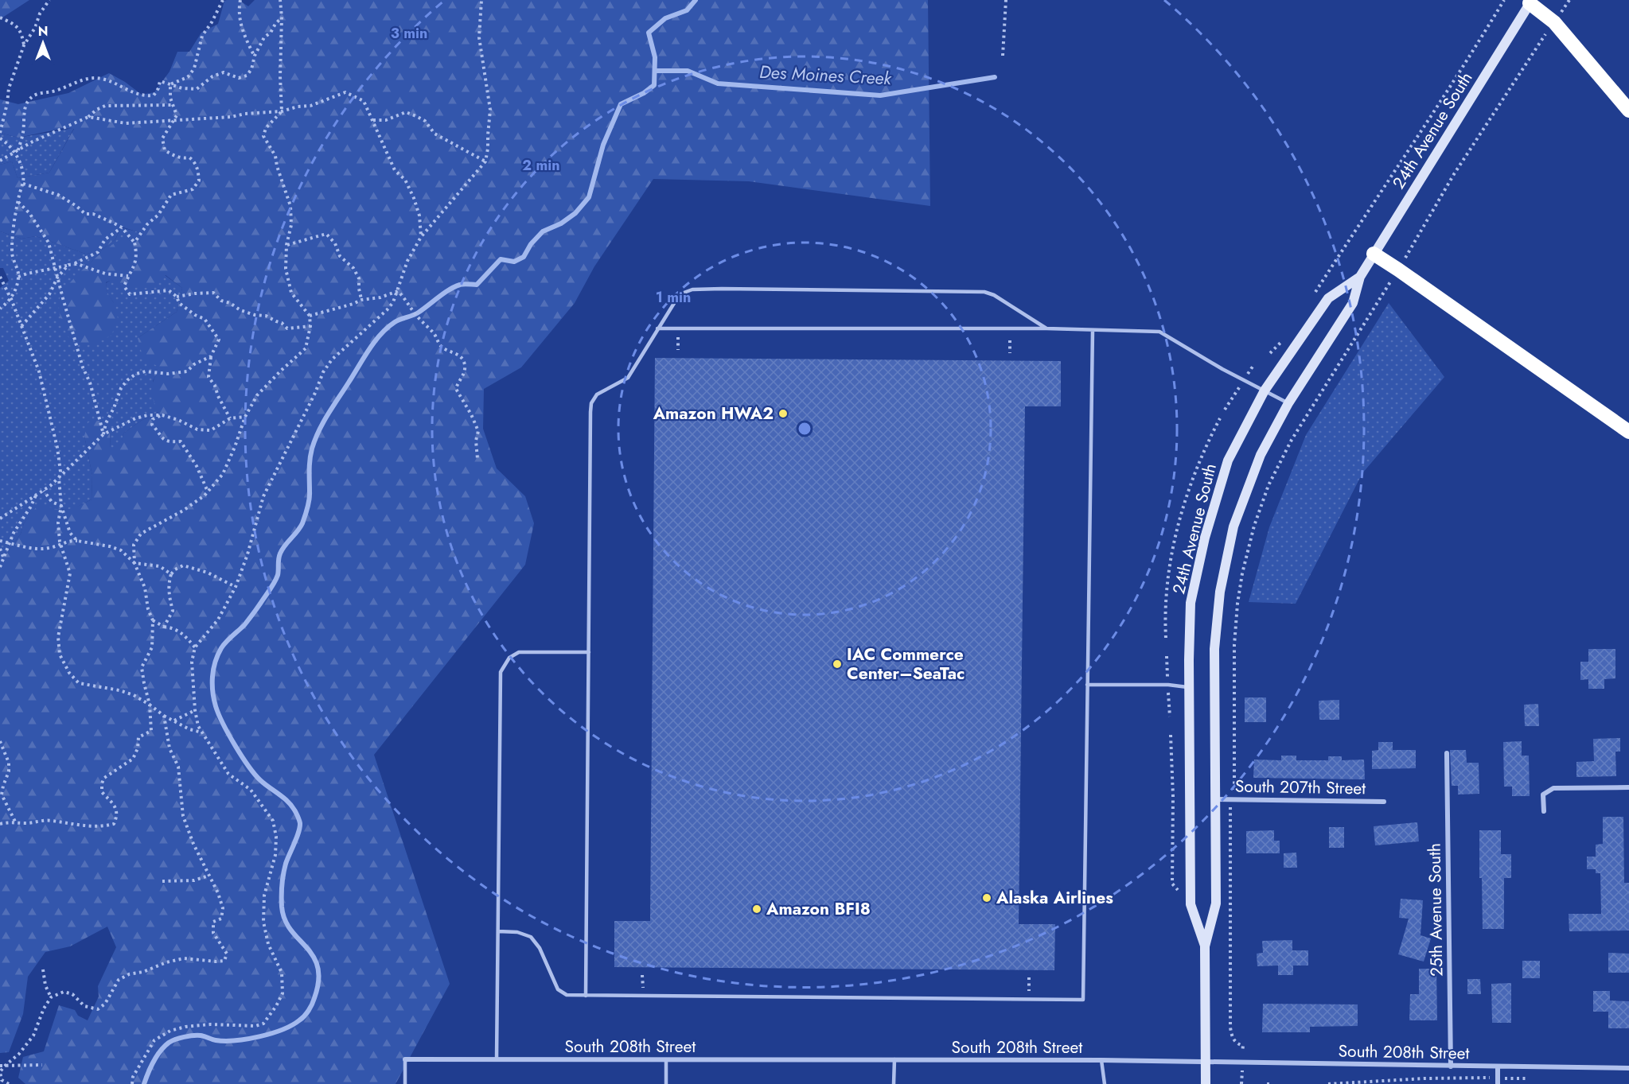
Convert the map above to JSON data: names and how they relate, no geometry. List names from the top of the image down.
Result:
{
  "streets": {
    "street": [
      "24th Avenue South",
      "South 207th Street",
      "25th Avenue South",
      "South 208th Street"
    ]
  },
  "crossings": [
    ["24th Avenue South", "South 207th Street"],
    ["24th Avenue South", "South 208th Street"],
    ["25th Avenue South", "South 208th Street"]
  ],
  "water": ["Des Moines Creek"],
  "places": [
    "Amazon HWA2",
    "IAC Commerce Center–SeaTac",
    "Alaska Airlines",
    "Amazon BFI8"
  ],
  "north": "top",
  "rings": ["3 min", "2 min", "1 min"]
}
